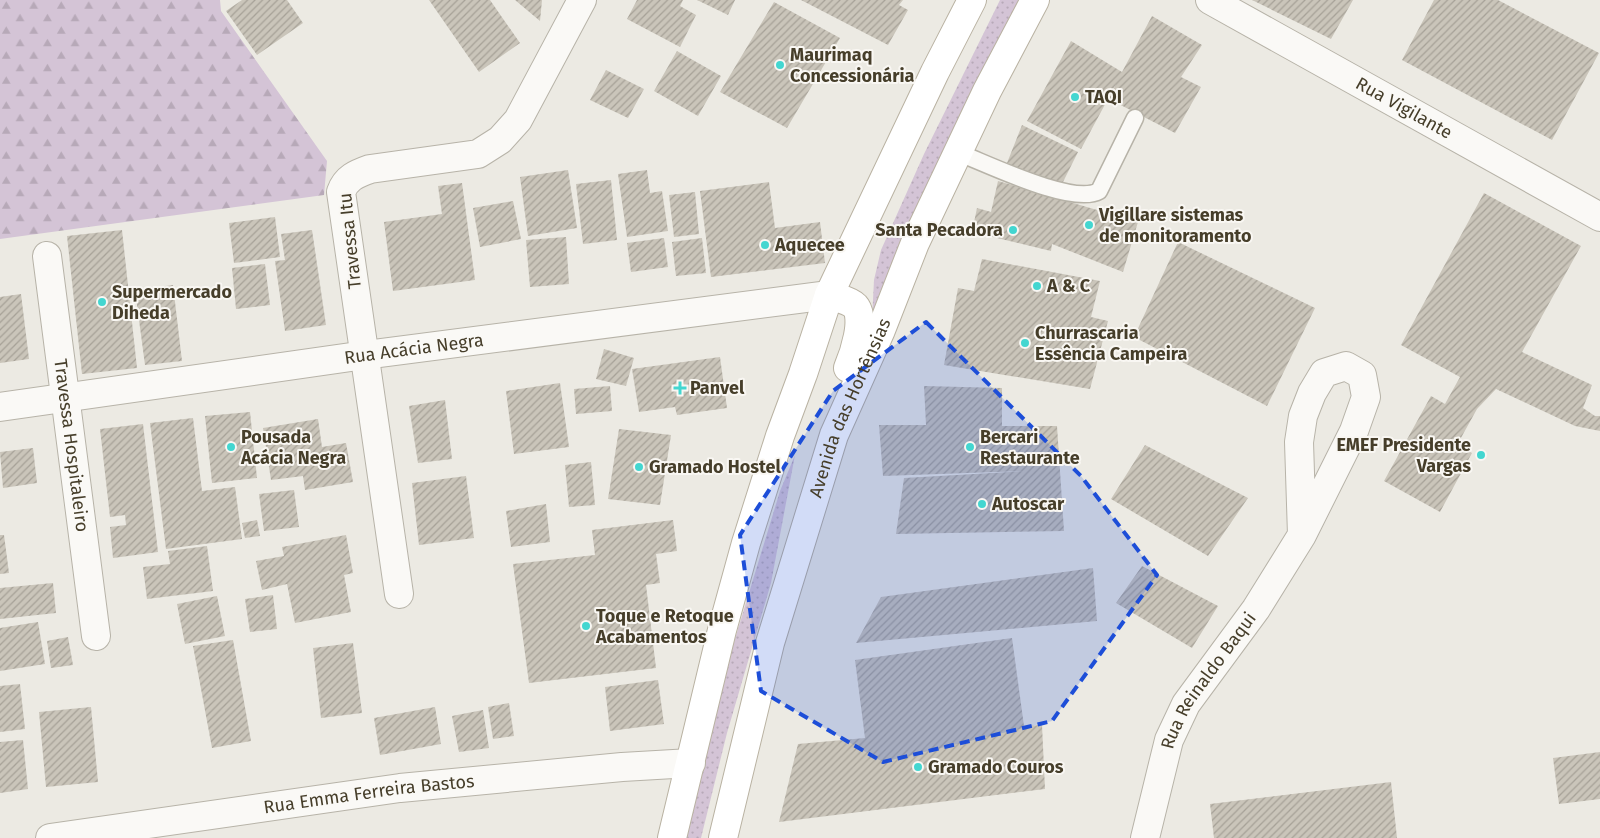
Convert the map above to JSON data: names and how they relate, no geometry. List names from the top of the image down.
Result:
{
  "streets": {
    "main road": ["Avenida das Hortênsias"],
    "street": [
      "Rua Vigilante",
      "Travessa Itu",
      "Rua Acácia Negra",
      "Travessa Hospitaleiro",
      "Rua Reinaldo Baqui",
      "Rua Emma Ferreira Bastos"
    ]
  },
  "crossings": [
    ["Travessa Itu", "Rua Acácia Negra"],
    ["Rua Acácia Negra", "Travessa Hospitaleiro"]
  ],
  "places": {
    "other": [
      "Maurimaq Concessionária",
      "TAQI",
      "Vigillare sistemas de monitoramento",
      "Santa Pecadora",
      "Aquecee",
      "A & C",
      "Supermercado Diheda",
      "Churrascaria Essência Campeira",
      "Pousada Acácia Negra",
      "Bercari Restaurante",
      "EMEF Presidente Vargas",
      "Gramado Hostel",
      "Autoscar",
      "Toque e Retoque Acabamentos",
      "Gramado Couros"
    ],
    "health": ["Panvel"]
  }
}
